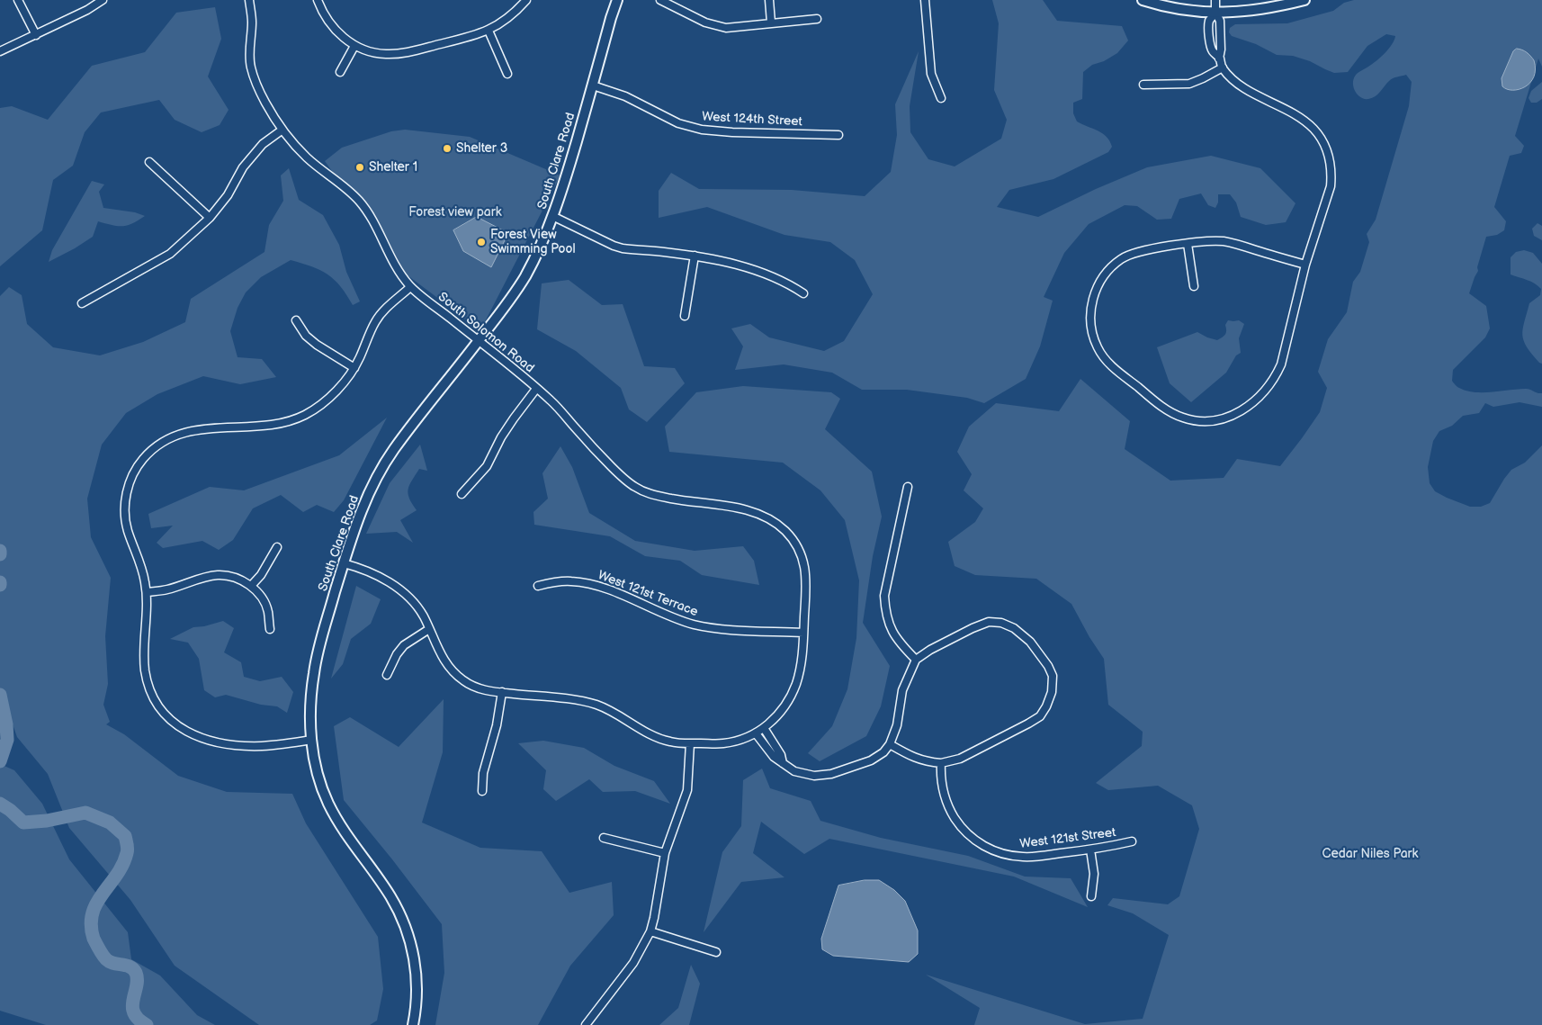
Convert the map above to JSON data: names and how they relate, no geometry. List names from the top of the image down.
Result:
{
  "streets": {
    "street": [
      "West 124th Street",
      "South Clare Road",
      "South Solomon Road",
      "West 121st Terrace",
      "West 121st Street"
    ]
  },
  "crossings": [
    ["West 124th Street", "South Clare Road"],
    ["South Clare Road", "South Solomon Road"],
    ["South Solomon Road", "West 121st Terrace"]
  ],
  "parks": ["Forest view park", "Cedar Niles Park"],
  "places": ["Shelter 3", "Shelter 1", "Forest View Swimming Pool"]
}
